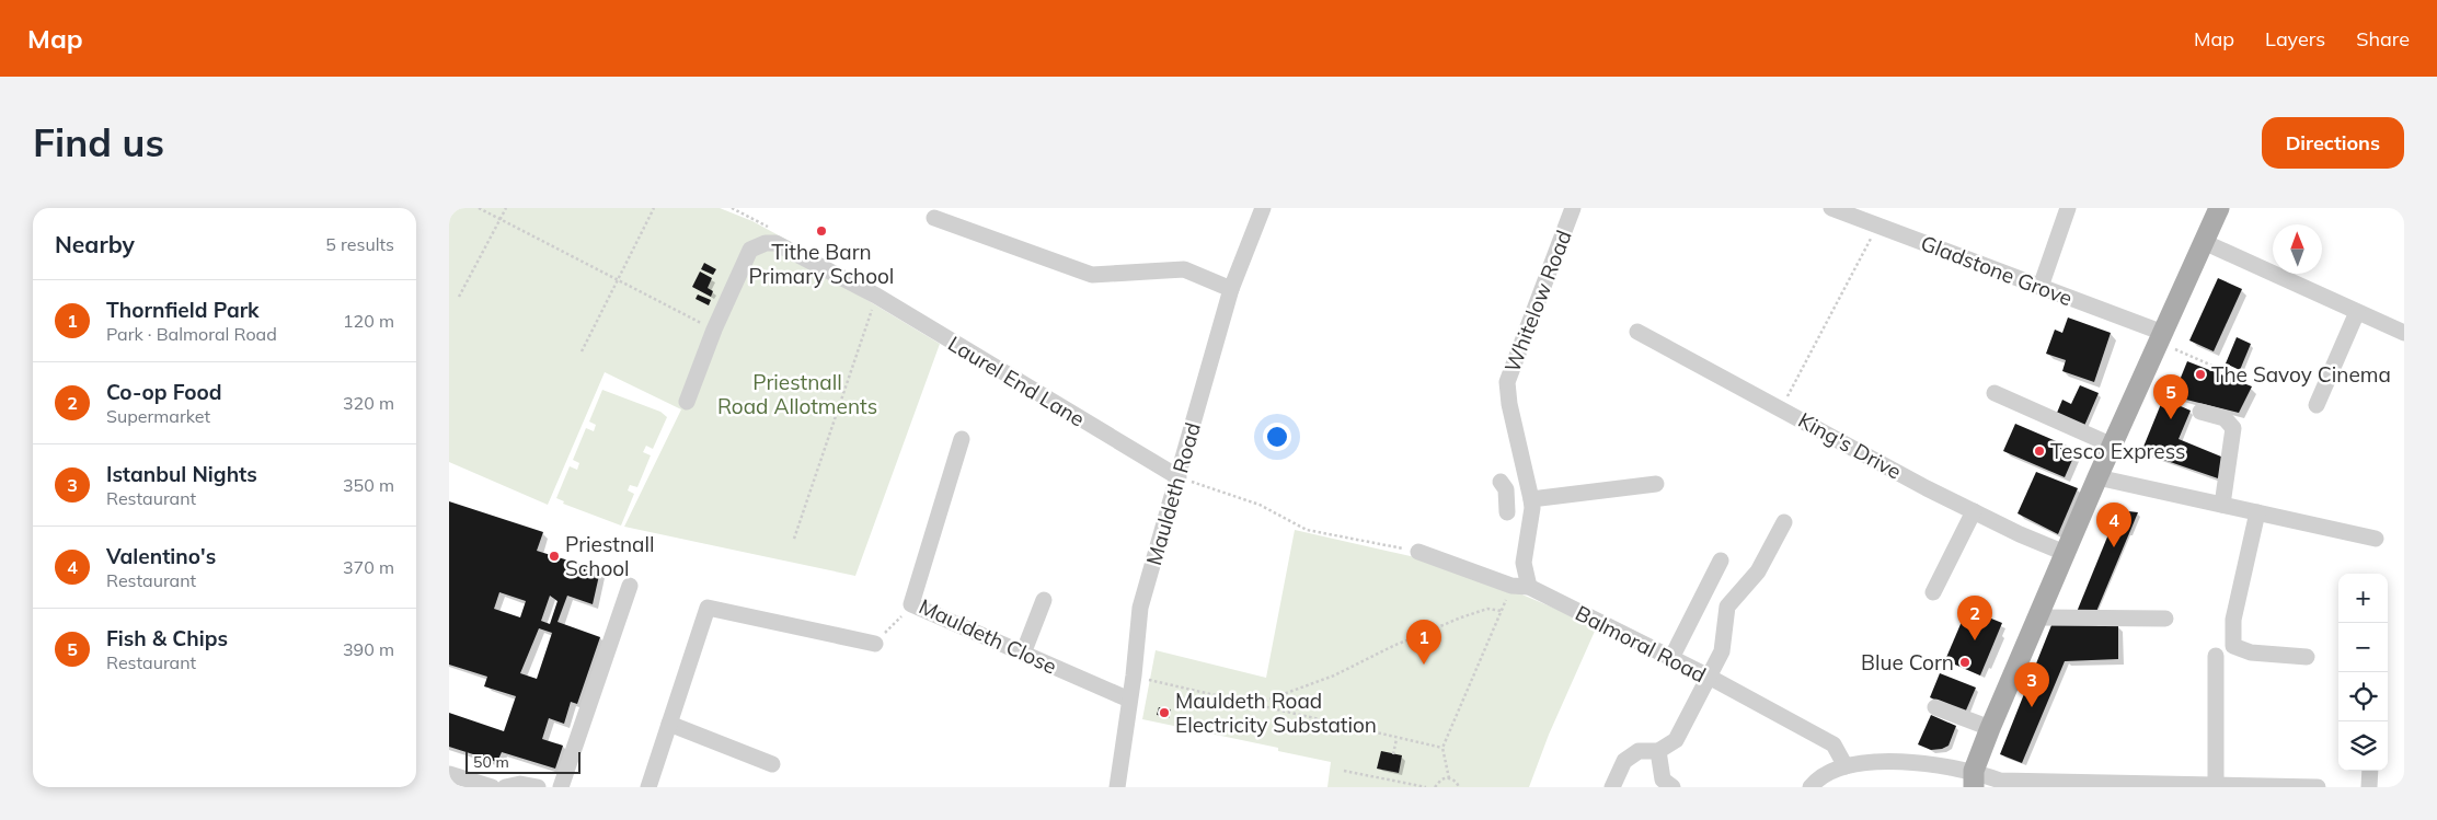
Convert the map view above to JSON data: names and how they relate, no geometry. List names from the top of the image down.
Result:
{
  "streets": {
    "street": [
      "Gladstone Grove",
      "Whitelow Road",
      "Laurel End Lane",
      "King's Drive",
      "Mauldeth Road",
      "Mauldeth Close",
      "Balmoral Road"
    ]
  },
  "crossings": [
    ["Whitelow Road", "Balmoral Road"],
    ["Laurel End Lane", "Mauldeth Road"],
    ["Mauldeth Road", "Mauldeth Close"]
  ],
  "parks": ["Priestnall Road Allotments"],
  "places": [
    "Tithe Barn Primary School",
    "The Savoy Cinema",
    "Tesco Express",
    "Priestnall School",
    "Blue Corn",
    "Mauldeth Road Electricity Substation"
  ],
  "scale_bar": "50 m",
  "north": "top",
  "page": {
    "header": "Map",
    "nav": ["Map", "Layers", "Share"],
    "buttons": "Directions",
    "title": "Find us",
    "heading": ["Nearby", "5 results"],
    "list": [
      {
        "mark": "1",
        "name": "Thornfield Park",
        "note": "Park · Balmoral Road",
        "value": "120 m"
      },
      {
        "mark": "2",
        "name": "Co-op Food",
        "note": "Supermarket",
        "value": "320 m"
      },
      {
        "mark": "3",
        "name": "Istanbul Nights",
        "note": "Restaurant",
        "value": "350 m"
      },
      {
        "mark": "4",
        "name": "Valentino's",
        "note": "Restaurant",
        "value": "370 m"
      },
      {
        "mark": "5",
        "name": "Fish & Chips",
        "note": "Restaurant",
        "value": "390 m"
      }
    ],
    "pins": [
      "5",
      "4",
      "2",
      "1",
      "3"
    ],
    "map_buttons": ["+", "−"],
    "scale": "50 m"
  }
}
